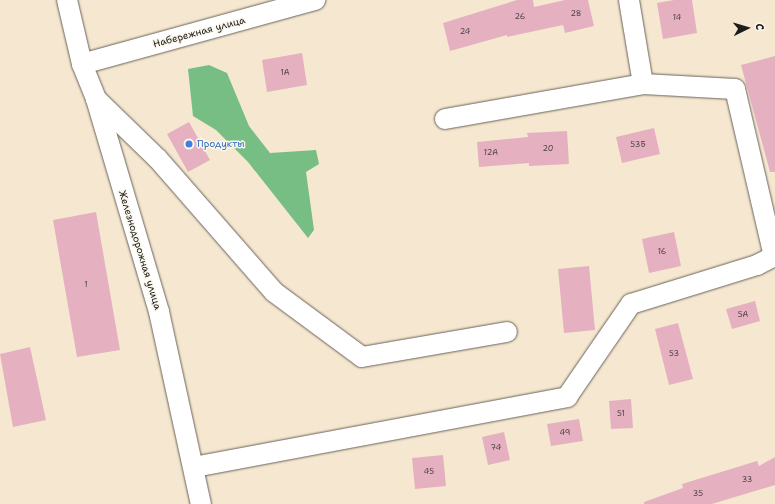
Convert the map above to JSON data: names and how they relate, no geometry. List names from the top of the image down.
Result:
{
  "streets": {
    "street": ["Набережная улица", "Железнодорожная улица"]
  },
  "crossings": [
    ["Набережная улица", "Железнодорожная улица"]
  ],
  "places": ["Продукты"],
  "house_numbers": [
    "28",
    "26",
    "14",
    "24",
    "1А",
    "53Б",
    "20",
    "12А",
    "16",
    "1",
    "5А",
    "53",
    "51",
    "49",
    "74",
    "45",
    "33",
    "35"
  ],
  "north": "right"
}
